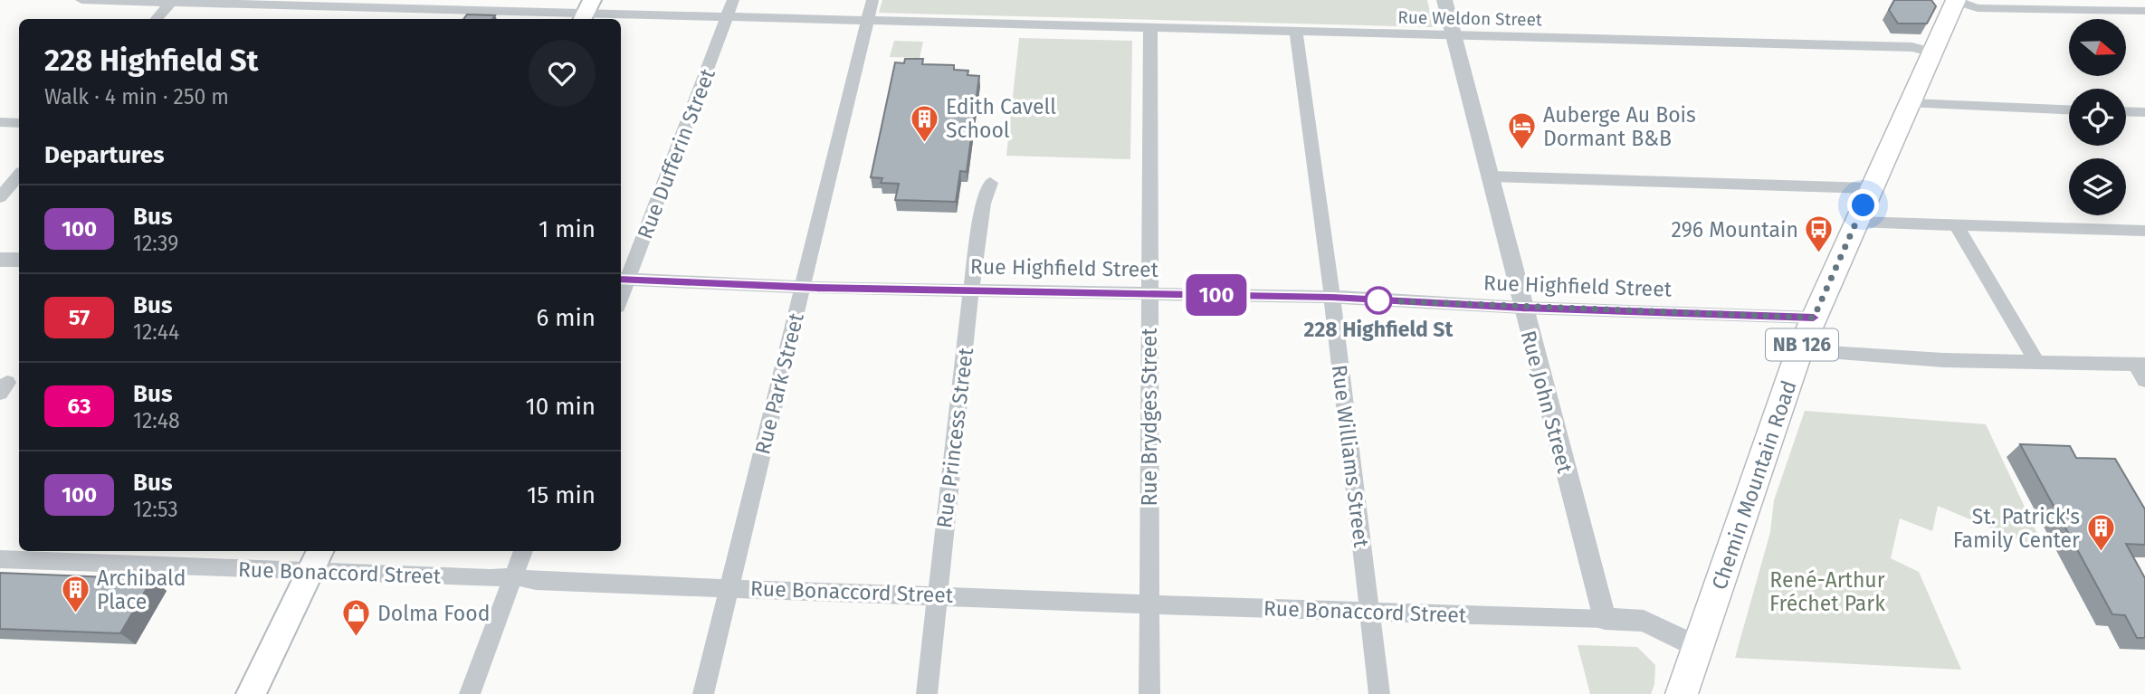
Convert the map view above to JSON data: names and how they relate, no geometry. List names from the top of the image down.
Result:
{
  "streets": {
    "main road": ["NB 126", "Chemin Mountain Road"],
    "street": [
      "Rue Weldon Street",
      "Rue Dufferin Street",
      "Rue Highfield Street",
      "Rue Park Street",
      "Rue John Street",
      "Rue Brydges Street",
      "Rue Princess Street",
      "Rue Williams Street",
      "Rue Bonaccord Street"
    ]
  },
  "crossings": [
    ["Rue Weldon Street", "Rue Dufferin Street"],
    ["Rue Weldon Street", "Rue Park Street"],
    ["Rue Weldon Street", "Rue John Street"],
    ["Rue Weldon Street", "Rue Brydges Street"],
    ["Rue Weldon Street", "Rue Williams Street"],
    ["Rue Weldon Street", "Chemin Mountain Road"],
    ["Rue Dufferin Street", "Rue Highfield Street"],
    ["Rue Highfield Street", "Rue Park Street"],
    ["Rue Highfield Street", "Rue John Street"],
    ["Rue Highfield Street", "Rue Brydges Street"],
    ["Rue Highfield Street", "Rue Princess Street"],
    ["Rue Highfield Street", "Rue Williams Street"],
    ["Rue Highfield Street", "Chemin Mountain Road"],
    ["Rue Park Street", "Rue Bonaccord Street"],
    ["Rue John Street", "Rue Bonaccord Street"],
    ["Rue Brydges Street", "Rue Bonaccord Street"],
    ["Rue Princess Street", "Rue Bonaccord Street"],
    ["Rue Williams Street", "Rue Bonaccord Street"],
    ["Chemin Mountain Road", "Rue Bonaccord Street"]
  ],
  "parks": ["René-Arthur Fréchet Park"],
  "places": {
    "building": ["Edith Cavell School", "St. Patrick's Family Center", "Archibald Place"],
    "hotel": ["Auberge Au Bois Dormant B&B"],
    "bus stop": ["296 Mountain"],
    "other": ["228 Highfield St"],
    "shop": ["Dolma Food"]
  },
  "lines": ["bus line 100"],
  "north": "right",
  "page": {
    "on_map": "100",
    "heading": [
      ["228 Highfield St", "Walk · 4 min · 250 m"],
      "Departures"
    ],
    "list": [
      {
        "mark": "100",
        "name": "Bus",
        "note": "12:39",
        "value": "1 min"
      },
      {
        "mark": "57",
        "name": "Bus",
        "note": "12:44",
        "value": "6 min"
      },
      {
        "mark": "63",
        "name": "Bus",
        "note": "12:48",
        "value": "10 min"
      },
      {
        "mark": "100",
        "name": "Bus",
        "note": "12:53",
        "value": "15 min"
      }
    ]
  }
}
